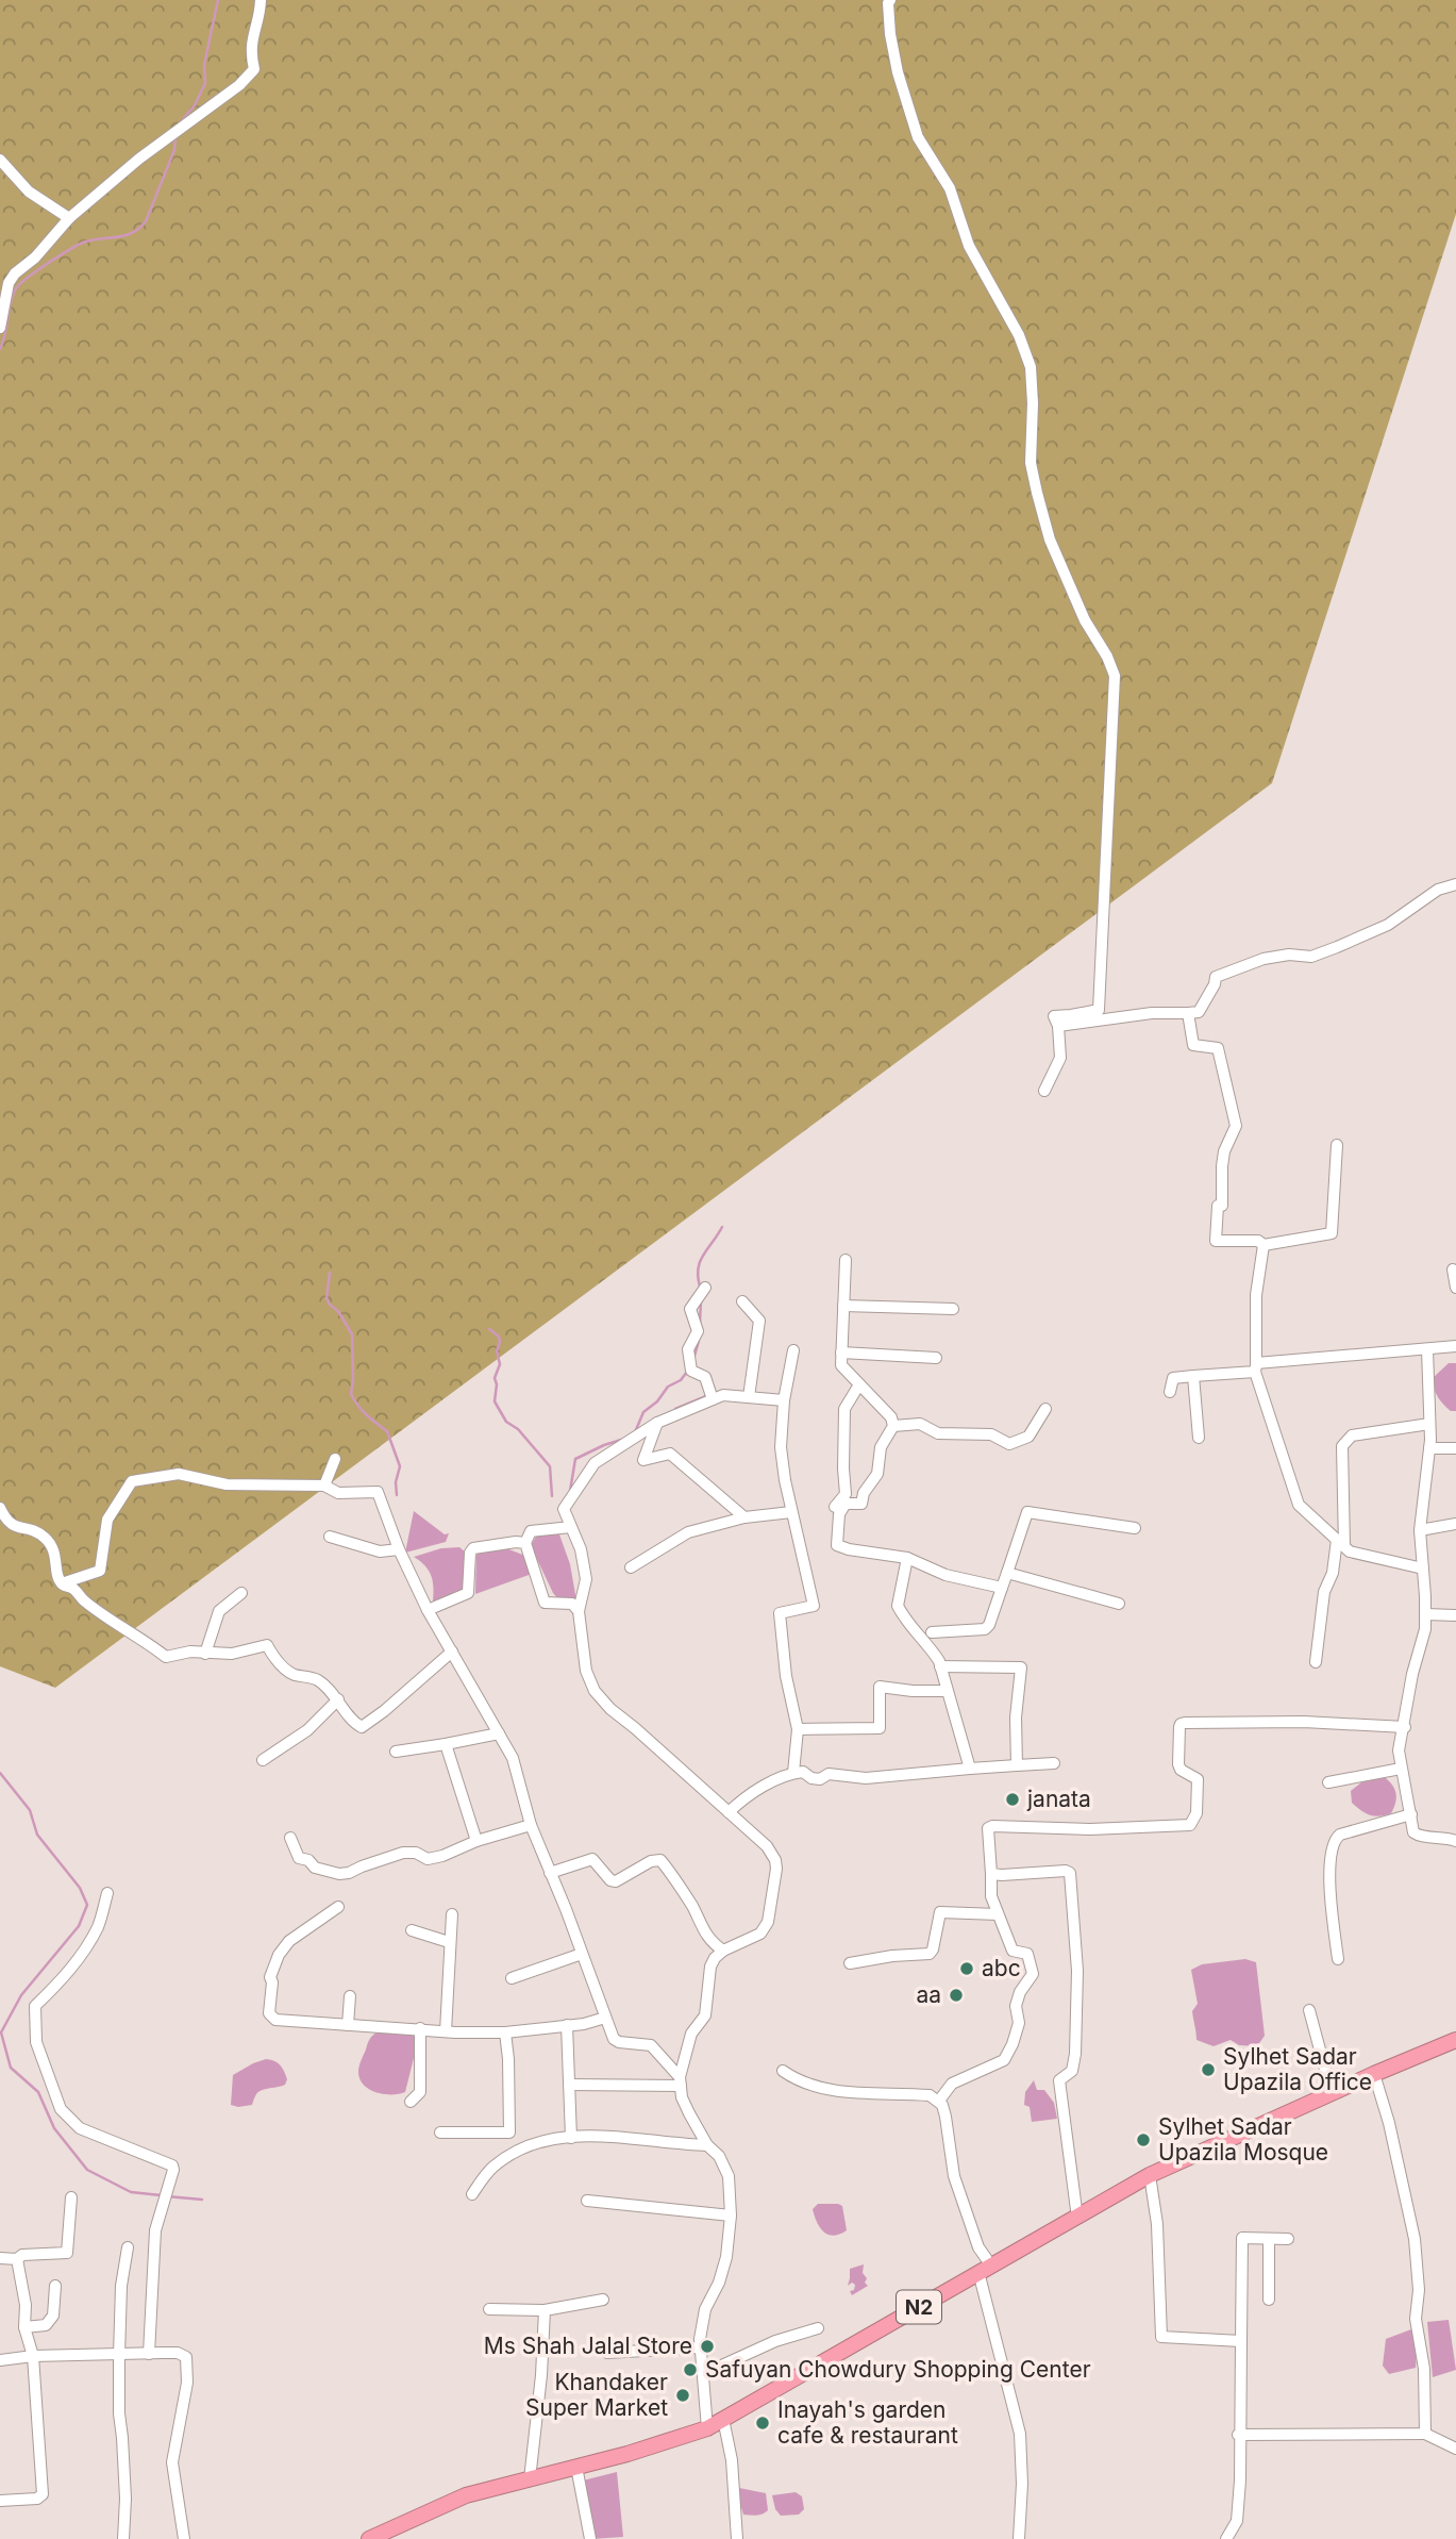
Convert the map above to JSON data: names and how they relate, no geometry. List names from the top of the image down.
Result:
{
  "streets": {
    "highway": ["N2"]
  },
  "places": [
    "janata",
    "abc",
    "aa",
    "Sylhet Sadar Upazila Office",
    "Sylhet Sadar Upazila Mosque",
    "Ms Shah Jalal Store",
    "Safuyan Chowdury Shopping Center",
    "Khandaker Super Market",
    "Inayah's garden cafe & restaurant"
  ]
}
